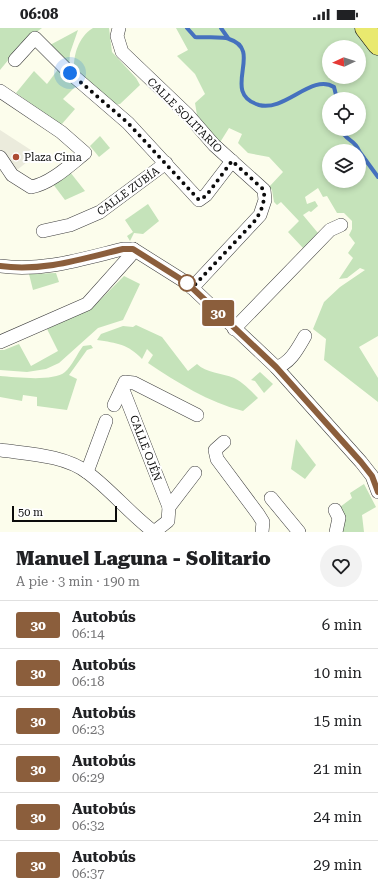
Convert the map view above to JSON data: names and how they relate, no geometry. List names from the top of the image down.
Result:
{
  "streets": {
    "street": ["CALLE SOLITARIO", "CALLE ZUBÍA", "CALLE OJÉN"]
  },
  "places": ["Plaza Cima"],
  "lines": ["bus line 30"],
  "scale_bar": "50 m",
  "north": "left",
  "page": {
    "status": "06:08",
    "on_map": "30",
    "scale": "50 m",
    "heading": ["Manuel Laguna - Solitario", "A pie · 3 min · 190 m"],
    "list": [
      {
        "mark": "30",
        "name": "Autobús",
        "note": "06:14",
        "value": "6 min"
      },
      {
        "mark": "30",
        "name": "Autobús",
        "note": "06:18",
        "value": "10 min"
      },
      {
        "mark": "30",
        "name": "Autobús",
        "note": "06:23",
        "value": "15 min"
      },
      {
        "mark": "30",
        "name": "Autobús",
        "note": "06:29",
        "value": "21 min"
      },
      {
        "mark": "30",
        "name": "Autobús",
        "note": "06:32",
        "value": "24 min"
      },
      {
        "mark": "30",
        "name": "Autobús",
        "note": "06:37",
        "value": "29 min"
      }
    ]
  }
}
